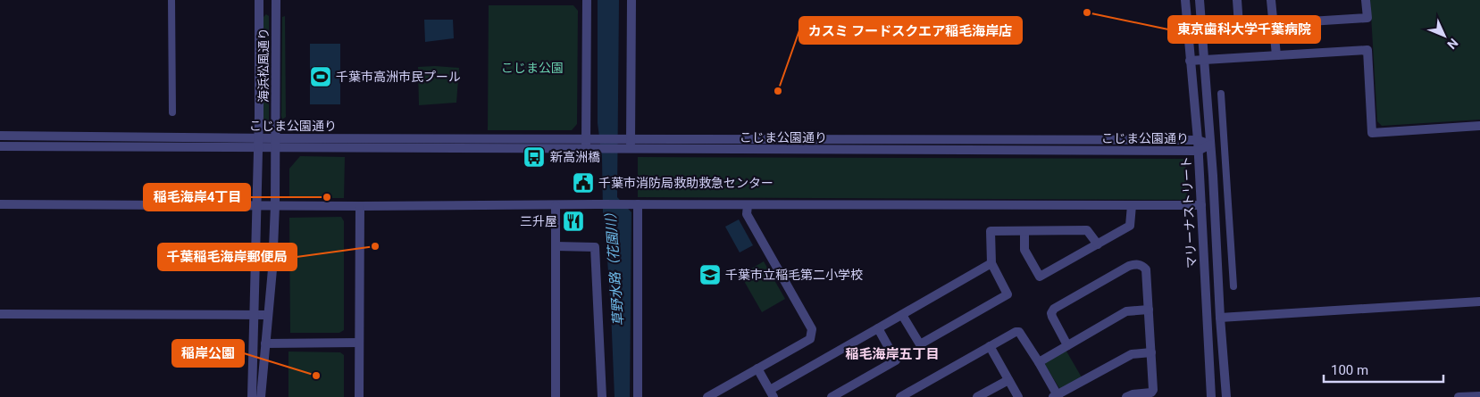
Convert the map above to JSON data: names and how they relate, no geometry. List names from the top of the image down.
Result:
{
  "streets": {
    "street": ["海浜松風通り", "こじま公園通り", "マリーナストリート"]
  },
  "crossings": [
    ["海浜松風通り", "こじま公園通り"],
    ["こじま公園通り", "マリーナストリート"]
  ],
  "districts": ["稲毛海岸五丁目"],
  "water": ["草野水路（花園川）"],
  "parks": ["こじま公園"],
  "places": {
    "other": [
      "東京歯科大学千葉病院",
      "カスミ フードスクエア稲毛海岸店",
      "稲毛海岸4丁目",
      "千葉稲毛海岸郵便局",
      "稲岸公園"
    ],
    "sports": ["千葉市高洲市民プール"],
    "bus stop": ["新高洲橋"],
    "public building": ["千葉市消防局救助救急センター"],
    "restaurant": ["三升屋"],
    "school or university": ["千葉市立稲毛第二小学校"]
  },
  "scale_bar": "100 m",
  "north": "bottom right"
}
